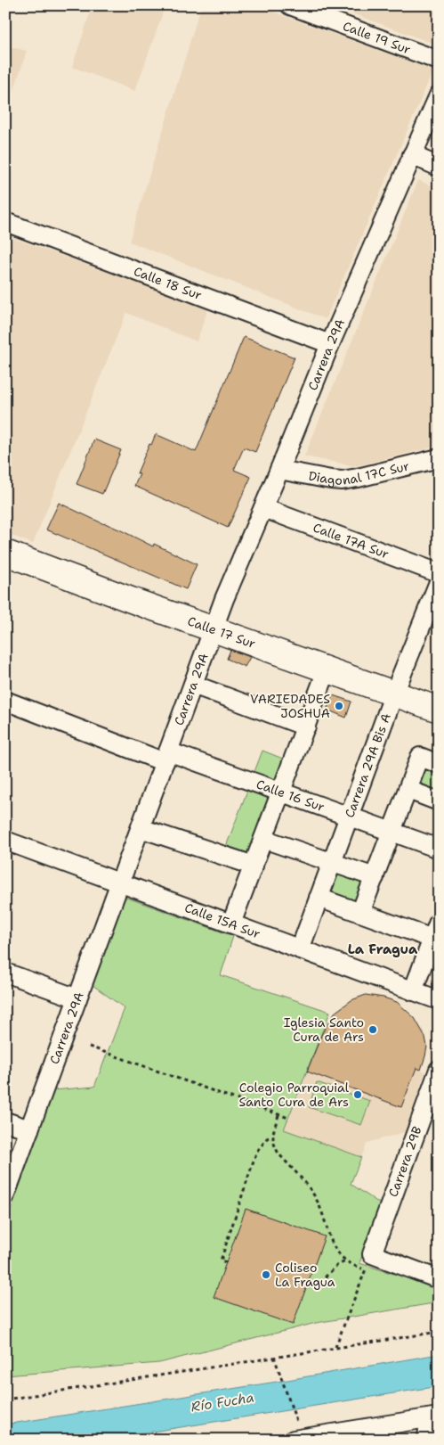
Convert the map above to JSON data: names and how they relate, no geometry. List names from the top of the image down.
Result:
{
  "streets": {
    "street": [
      "Calle 19 Sur",
      "Calle 18 Sur",
      "Carrera 29A",
      "Diagonal 17C Sur",
      "Calle 17A Sur",
      "Calle 17 Sur",
      "Carrera 29A Bis A",
      "Calle 16 Sur",
      "Calle 15A Sur",
      "Carrera 29B"
    ]
  },
  "crossings": [
    ["Calle 18 Sur", "Carrera 29A"],
    ["Carrera 29A", "Diagonal 17C Sur"],
    ["Carrera 29A", "Calle 17A Sur"],
    ["Carrera 29A", "Calle 17 Sur"],
    ["Carrera 29A", "Calle 16 Sur"],
    ["Carrera 29A", "Calle 15A Sur"],
    ["Calle 17 Sur", "Carrera 29A Bis A"],
    ["Carrera 29A Bis A", "Calle 16 Sur"],
    ["Carrera 29A Bis A", "Calle 15A Sur"]
  ],
  "districts": ["La Fragua"],
  "water": ["Río Fucha"],
  "places": [
    "VARIEDADES JOSHUA",
    "Iglesia Santo Cura de Ars",
    "Colegio Parroquial Santo Cura de Ars",
    "Coliseo La Fragua"
  ]
}
